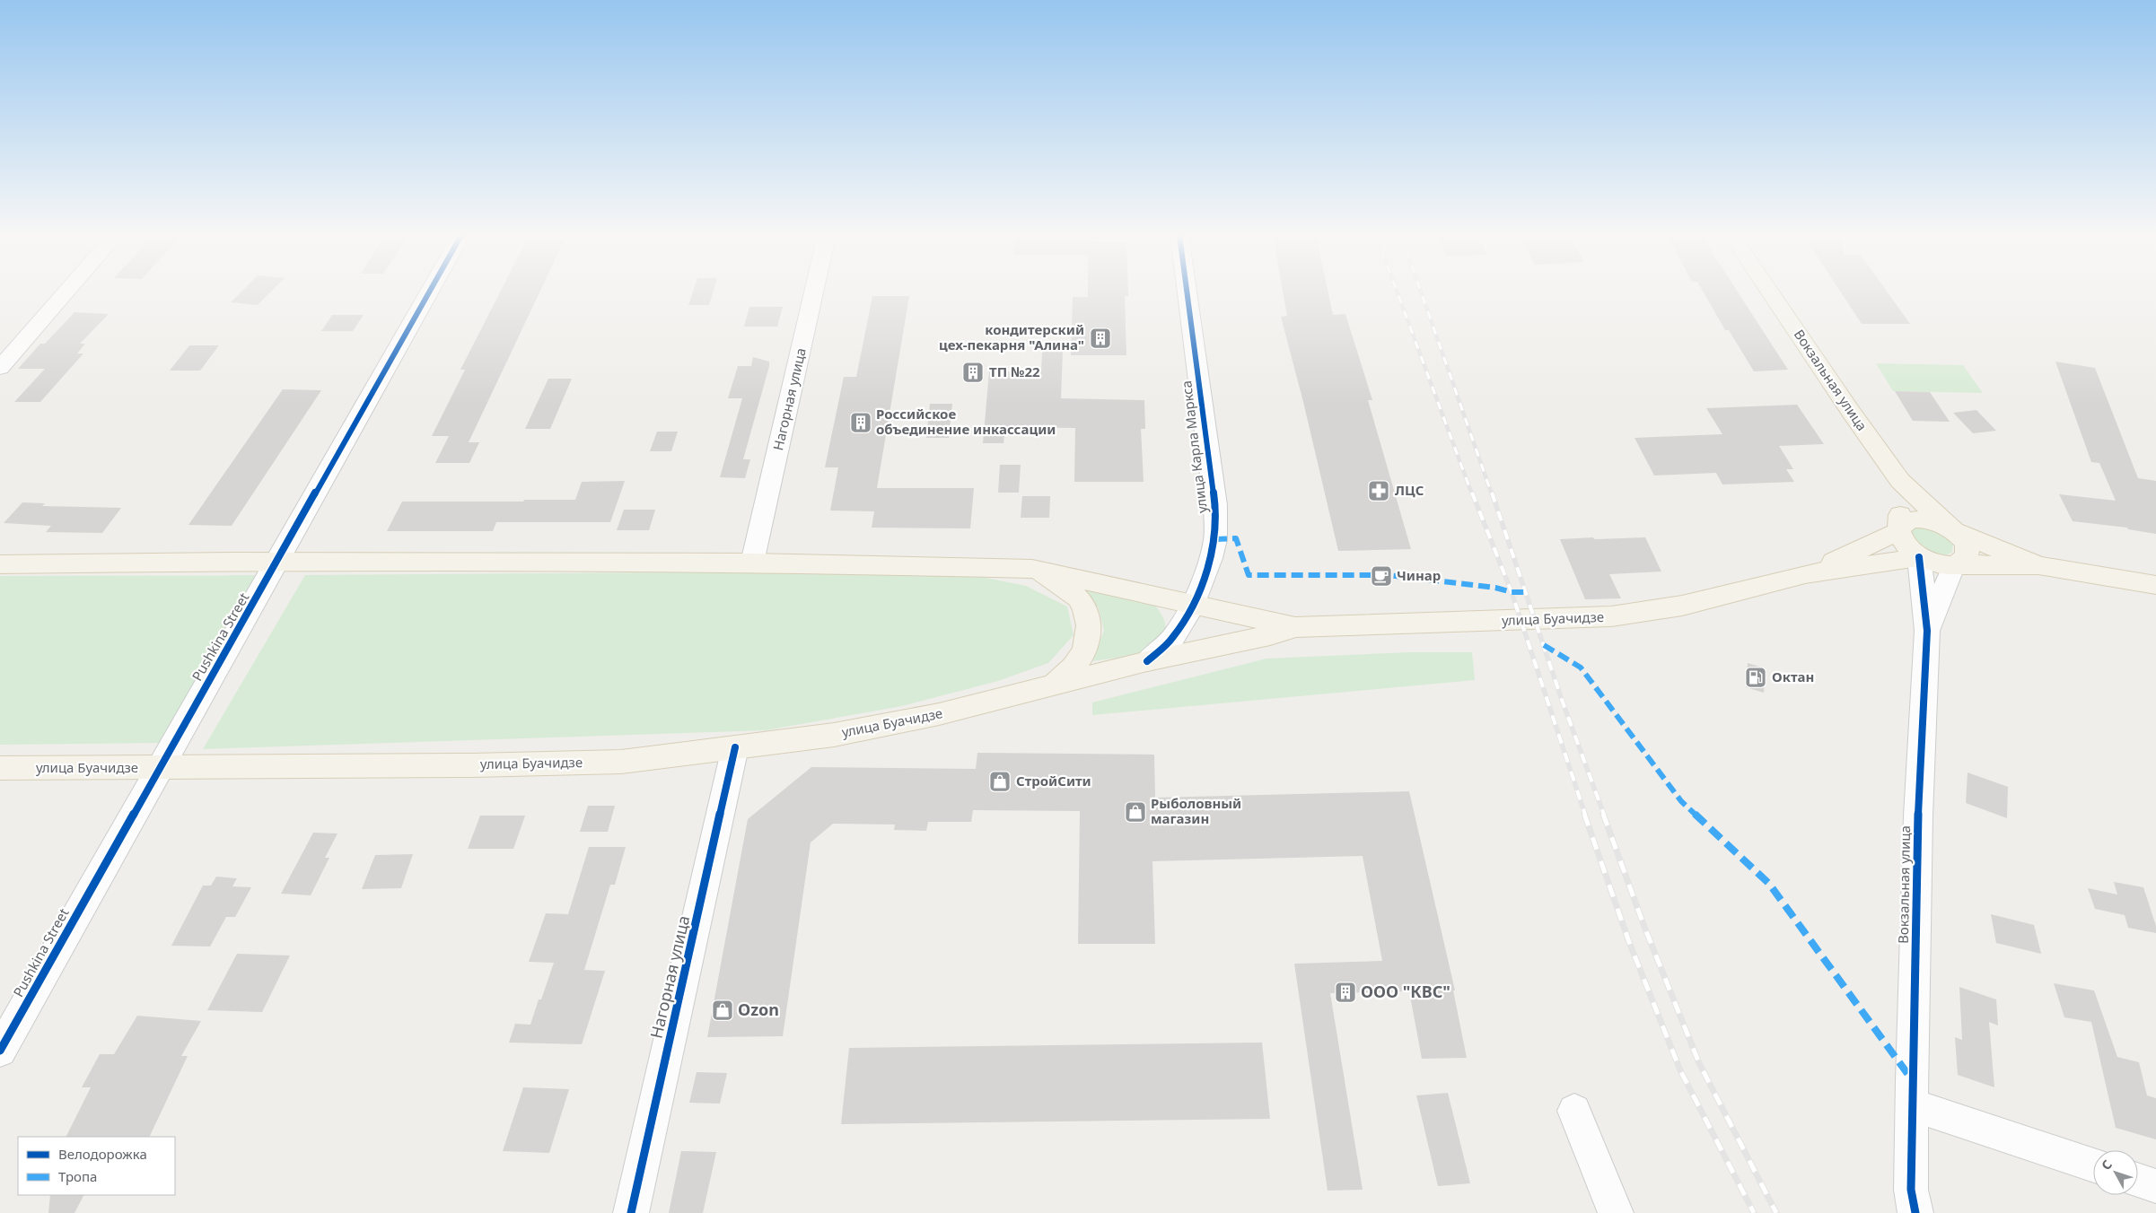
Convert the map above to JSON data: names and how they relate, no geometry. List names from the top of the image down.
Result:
{
  "streets": {
    "main road": ["Вокзальная улица", "улица Буачидзе"],
    "street": ["Нагорная улица", "улица Карла Маркса", "Pushkina Street"]
  },
  "crossings": [
    ["Нагорная улица", "улица Буачидзе"],
    ["улица Карла Маркса", "улица Буачидзе"],
    ["улица Буачидзе", "Pushkina Street"]
  ],
  "places": {
    "building": [
      "кондитерский цех-пекарня \"Алина\"",
      "ТП №22",
      "Российское объединение инкассации",
      "ООО \"КВС\""
    ],
    "pharmacy": ["ЛЦС"],
    "cafe": ["Чинар"],
    "fuel station": ["Октан"],
    "shop": ["СтройСити", "Рыболовный магазин", "Ozon"]
  },
  "legend": ["Велодорожка", "Тропа"],
  "north": "top left"
}
